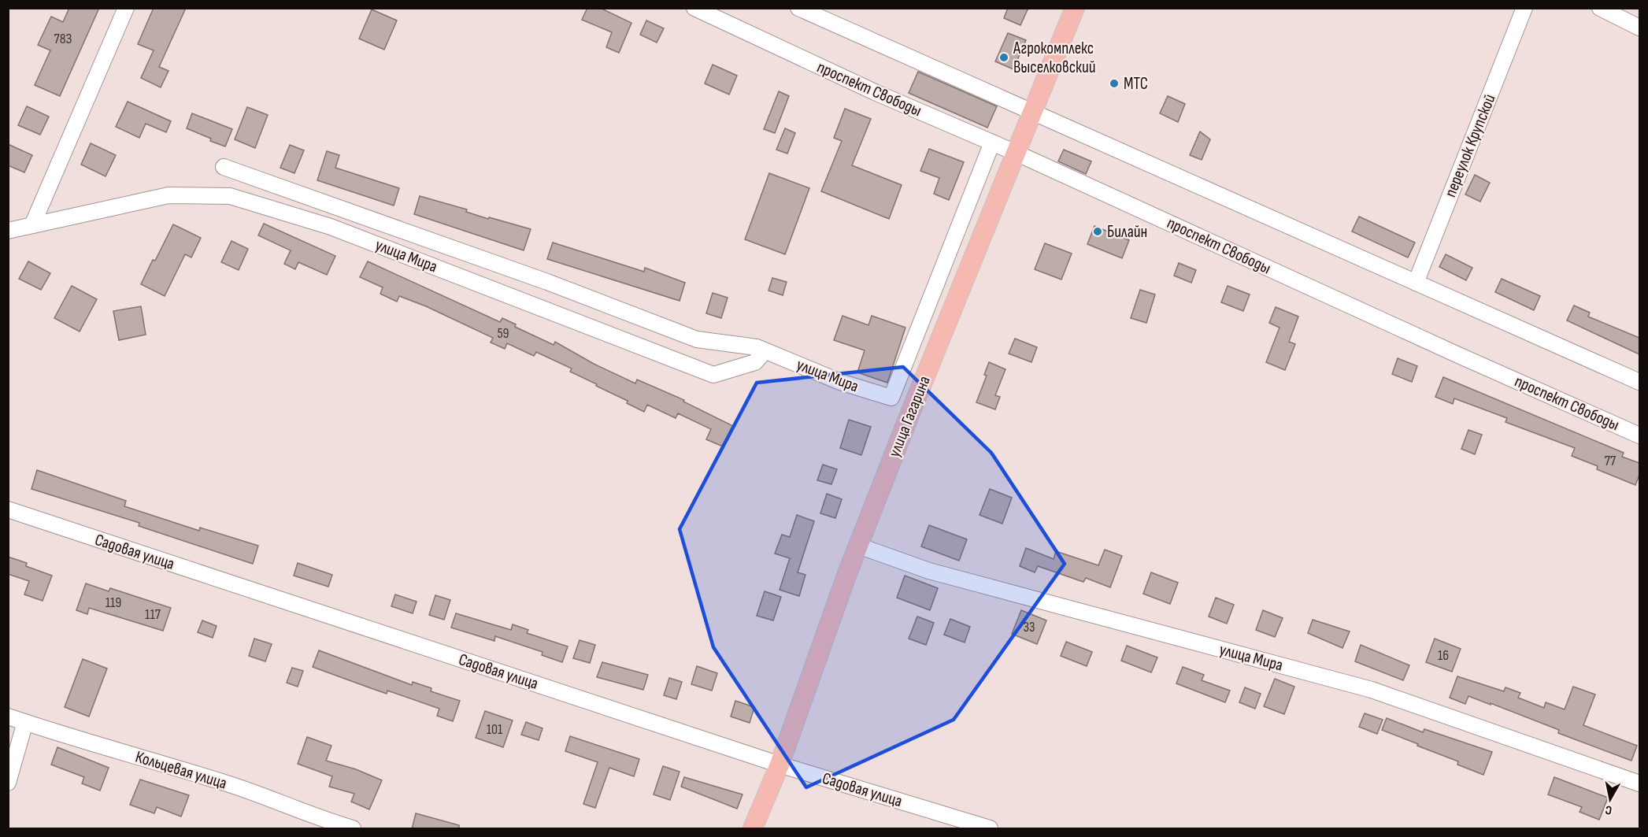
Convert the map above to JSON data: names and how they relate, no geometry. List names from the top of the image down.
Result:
{
  "streets": {
    "main road": ["улица Гагарина"],
    "street": [
      "проспект Свободы",
      "переулок Крупской",
      "улица Мира",
      "Садовая улица",
      "Кольцевая улица"
    ]
  },
  "crossings": [
    ["проспект Свободы", "улица Мира"],
    ["проспект Свободы", "улица Гагарина"],
    ["улица Мира", "улица Гагарина"],
    ["улица Гагарина", "Садовая улица"]
  ],
  "places": ["Агрокомплекс Выселковский", "МТС", "Билайн"],
  "house_numbers": [
    "78З",
    "59",
    "77",
    "119",
    "117",
    "33",
    "16",
    "101"
  ],
  "north": "bottom"
}
